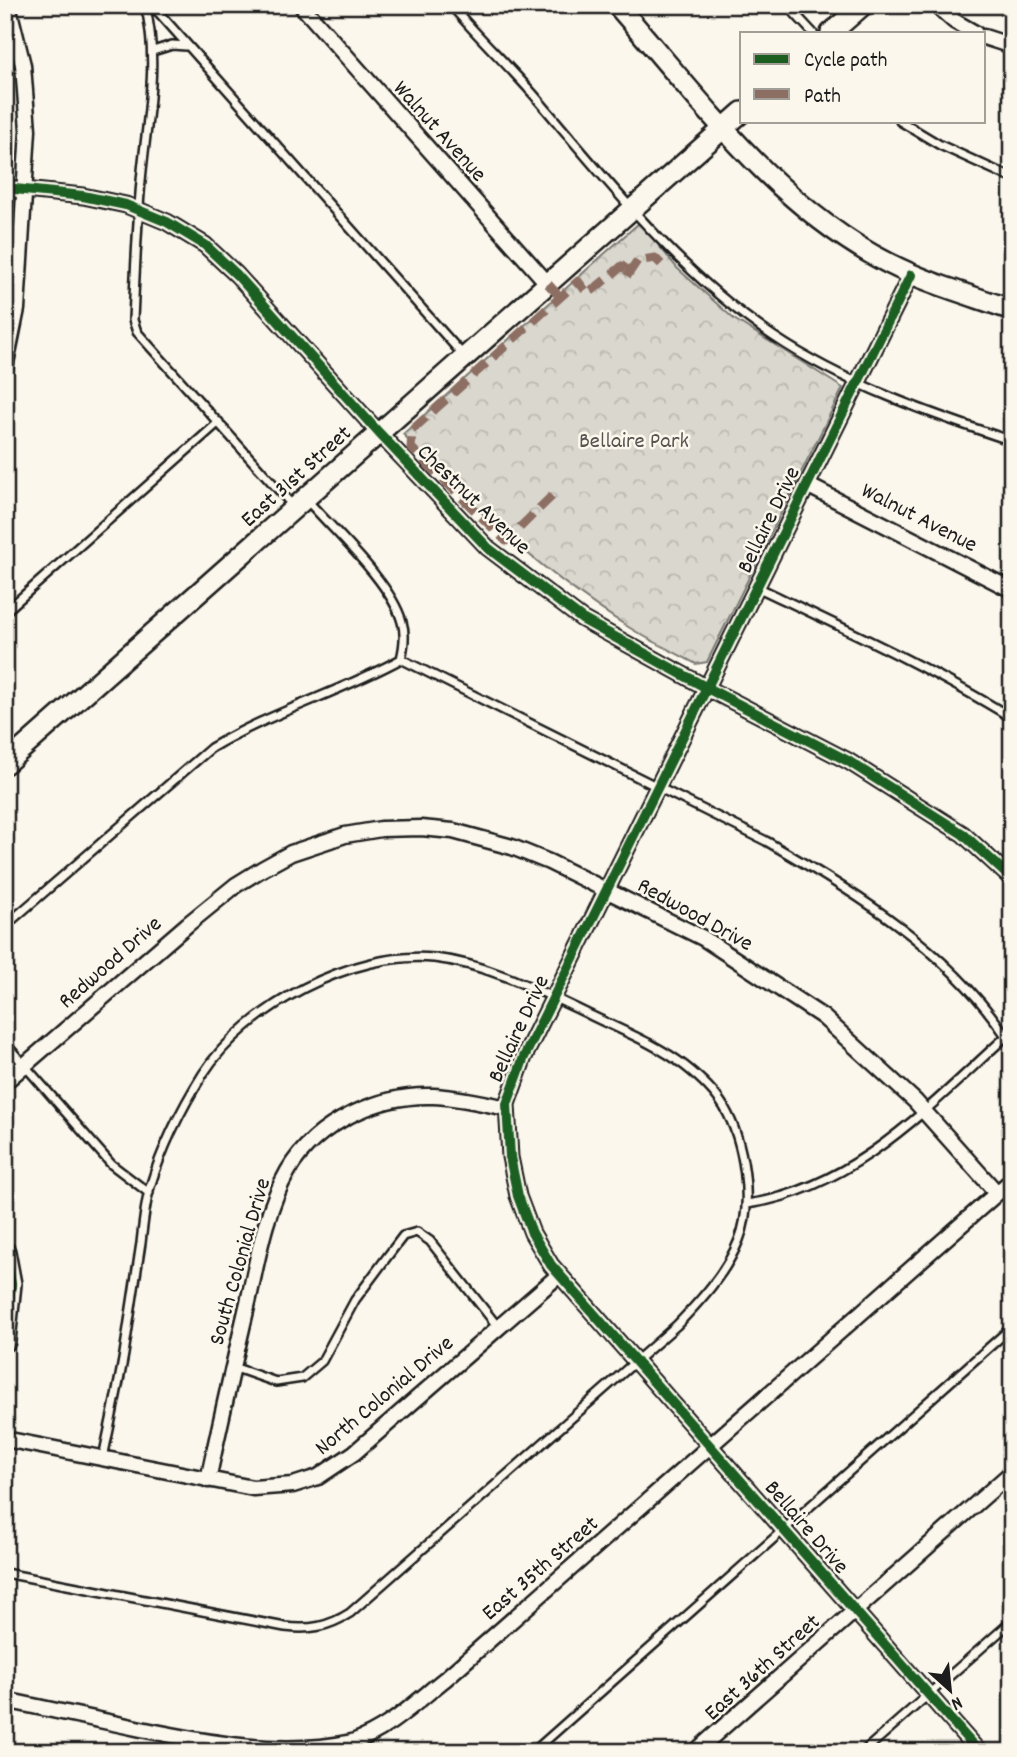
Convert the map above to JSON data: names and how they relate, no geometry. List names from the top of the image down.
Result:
{
  "streets": {
    "street": [
      "Walnut Avenue",
      "East 31st Street",
      "Chestnut Avenue",
      "Bellaire Drive",
      "Redwood Drive",
      "South Colonial Drive",
      "North Colonial Drive",
      "East 35th Street",
      "East 36th Street"
    ]
  },
  "crossings": [
    ["Walnut Avenue", "East 31st Street"],
    ["Walnut Avenue", "Bellaire Drive"],
    ["East 31st Street", "Chestnut Avenue"],
    ["Chestnut Avenue", "Bellaire Drive"],
    ["Bellaire Drive", "Redwood Drive"],
    ["Bellaire Drive", "South Colonial Drive"],
    ["Bellaire Drive", "North Colonial Drive"],
    ["Bellaire Drive", "East 35th Street"],
    ["Bellaire Drive", "East 36th Street"],
    ["Redwood Drive", "East 35th Street"],
    ["South Colonial Drive", "North Colonial Drive"]
  ],
  "parks": ["Bellaire Park"],
  "legend": ["Cycle path", "Path"],
  "north": "bottom right"
}
